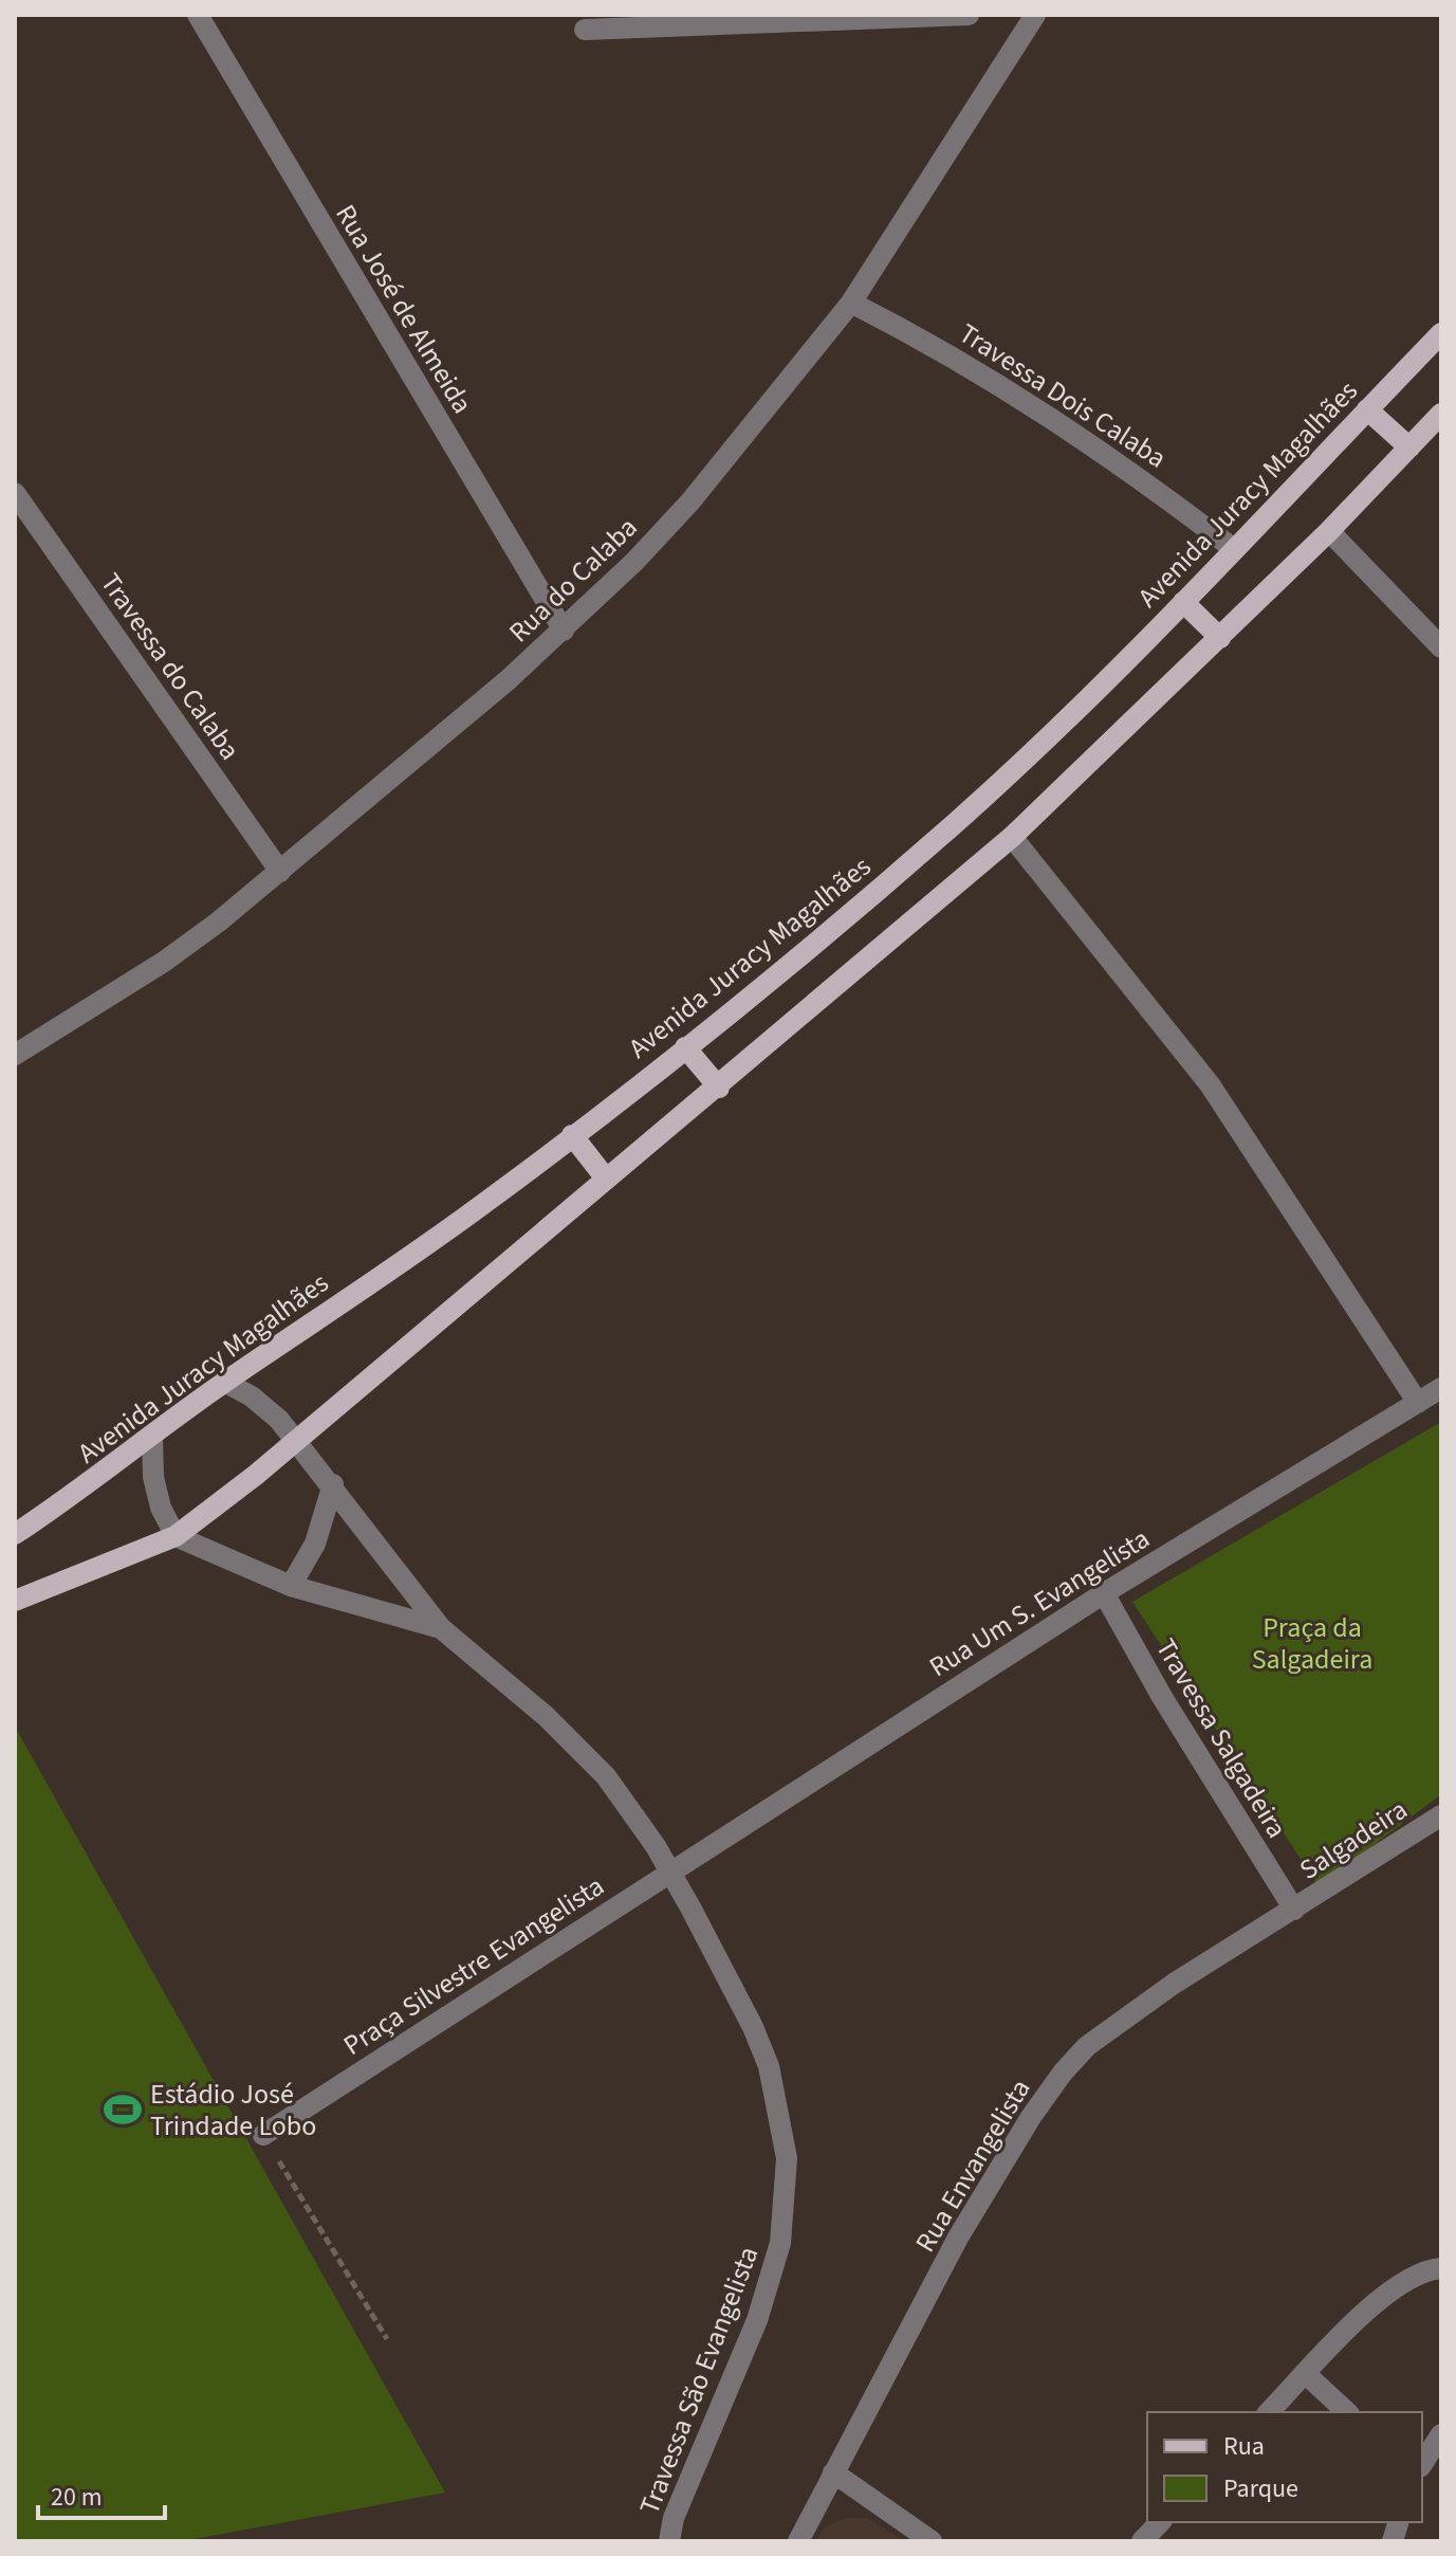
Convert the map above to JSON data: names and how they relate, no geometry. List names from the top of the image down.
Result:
{
  "streets": {
    "main road": ["Avenida Juracy Magalhães"],
    "street": [
      "Rua José de Almeida",
      "Travessa Dois Calaba",
      "Rua do Calaba",
      "Travessa do Calaba",
      "Rua Um S. Evangelista",
      "Travessa Salgadeira",
      "Salgadeira",
      "Praça Silvestre Evangelista",
      "Rua Envangelista",
      "Travessa São Evangelista"
    ]
  },
  "crossings": [
    ["Rua José de Almeida", "Rua do Calaba"],
    ["Travessa Dois Calaba", "Avenida Juracy Magalhães"],
    ["Travessa Dois Calaba", "Rua do Calaba"],
    ["Rua do Calaba", "Travessa do Calaba"],
    ["Rua Um S. Evangelista", "Travessa Salgadeira"],
    ["Rua Um S. Evangelista", "Praça Silvestre Evangelista"],
    ["Rua Um S. Evangelista", "Travessa São Evangelista"],
    ["Travessa Salgadeira", "Salgadeira"],
    ["Travessa Salgadeira", "Rua Envangelista"],
    ["Salgadeira", "Rua Envangelista"],
    ["Praça Silvestre Evangelista", "Travessa São Evangelista"]
  ],
  "parks": ["Praça da Salgadeira"],
  "places": {
    "sports": ["Estádio José Trindade Lobo"]
  },
  "legend": ["Rua", "Parque"],
  "scale_bar": "20 m"
}
